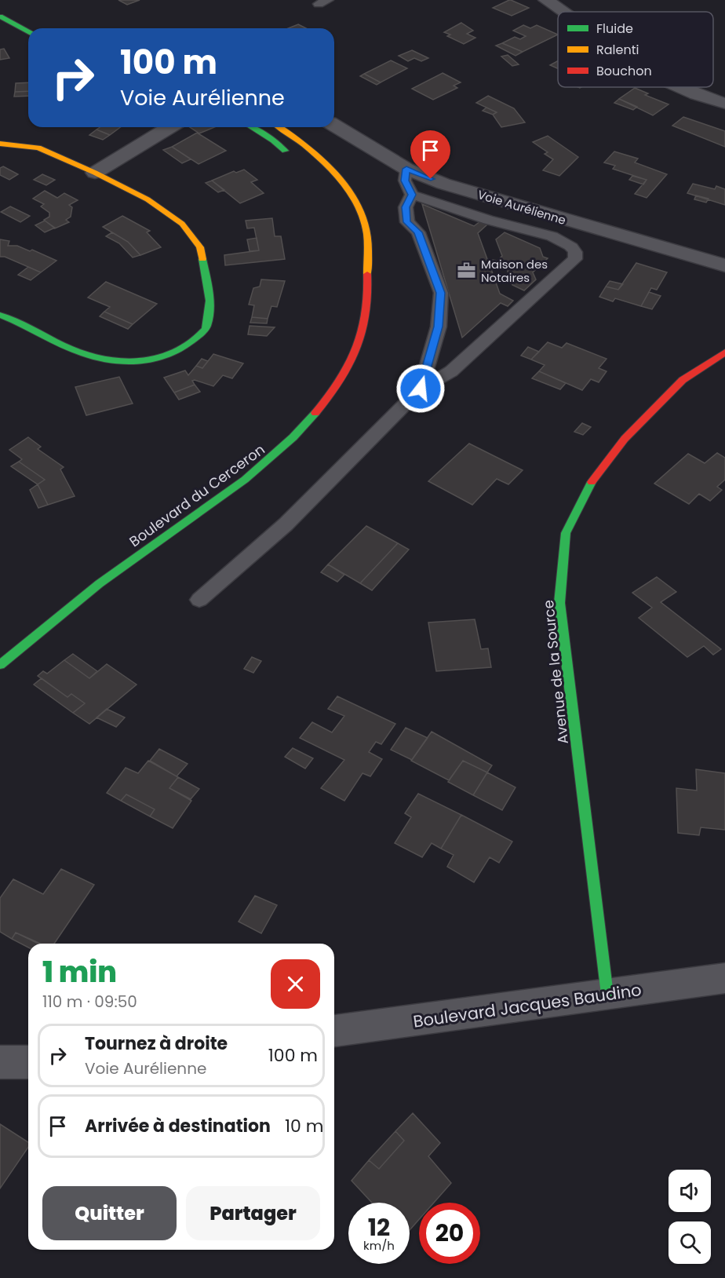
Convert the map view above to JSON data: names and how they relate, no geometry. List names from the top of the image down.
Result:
{
  "streets": {
    "street": [
      "Voie Aurélienne",
      "Boulevard du Cerceron",
      "Avenue de la Source",
      "Boulevard Jacques Baudino"
    ]
  },
  "crossings": [
    ["Avenue de la Source", "Boulevard Jacques Baudino"]
  ],
  "places": {
    "office": ["Maison des Notaires"]
  },
  "legend": ["Fluide", "Ralenti", "Bouchon"],
  "page": {
    "turn": ["100 m", "Voie Aurélienne"],
    "heading": ["1 min", "110 m · 09:50"],
    "list": [
      {
        "name": "Tournez à droite",
        "note": "Voie Aurélienne",
        "value": "100 m"
      },
      {
        "name": "Arrivée à destination",
        "value": "10 m"
      }
    ],
    "buttons": ["Quitter", "Partager"],
    "speed": "12 km/h",
    "limit": "20"
  }
}
